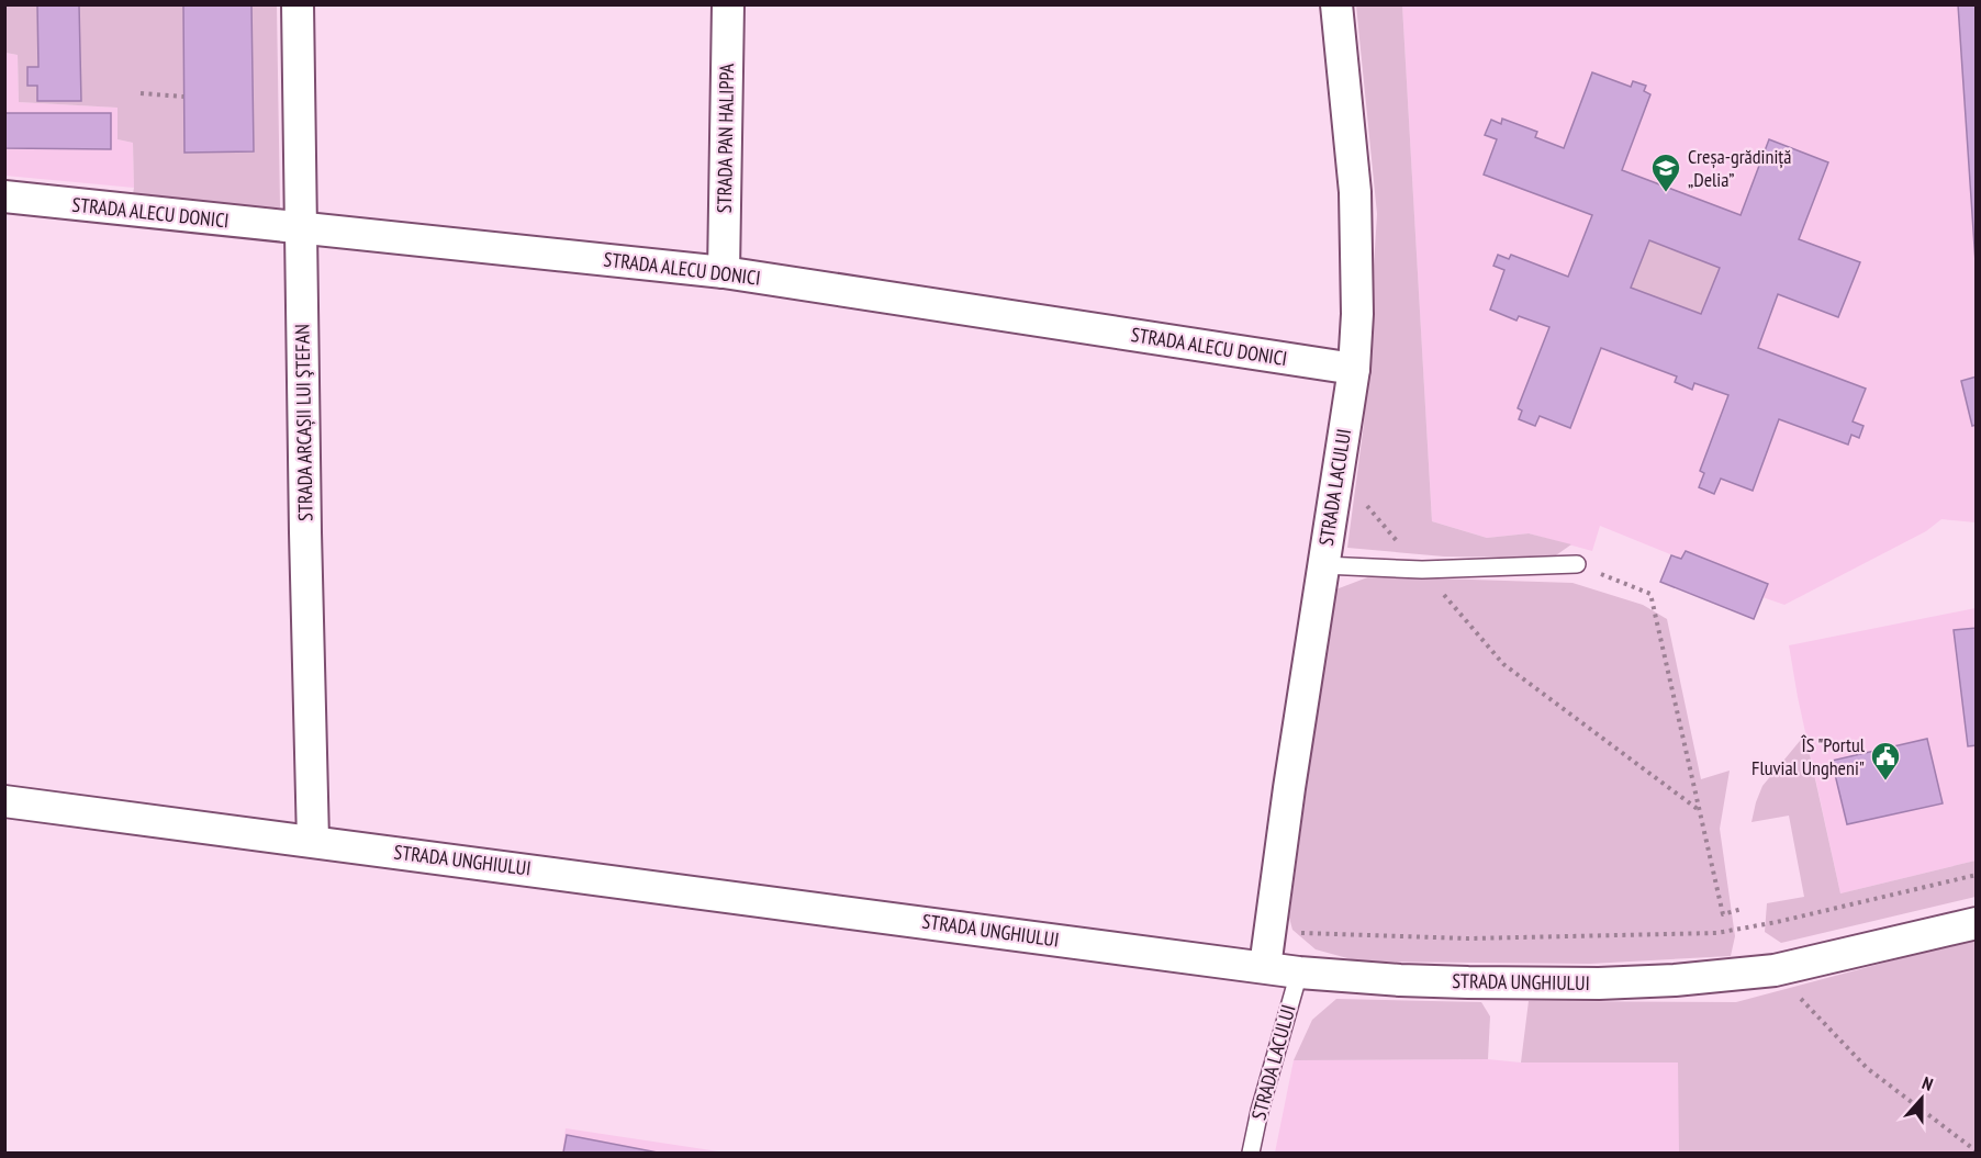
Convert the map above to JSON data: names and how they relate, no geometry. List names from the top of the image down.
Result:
{
  "streets": {
    "street": [
      "STRADA PAN HALIPPA",
      "STRADA ALECU DONICI",
      "STRADA ARCAȘII LUI ŞTEFAN",
      "STRADA LACULUI",
      "STRADA UNGHIULUI"
    ]
  },
  "crossings": [
    ["STRADA PAN HALIPPA", "STRADA ALECU DONICI"],
    ["STRADA ALECU DONICI", "STRADA ARCAȘII LUI ŞTEFAN"],
    ["STRADA ALECU DONICI", "STRADA LACULUI"],
    ["STRADA ARCAȘII LUI ŞTEFAN", "STRADA UNGHIULUI"],
    ["STRADA LACULUI", "STRADA UNGHIULUI"]
  ],
  "places": {
    "school or university": ["Creșa-grădiniță „Delia”"],
    "public building": ["ÎS \"Portul Fluvial Ungheni\""]
  },
  "north": "top"
}
